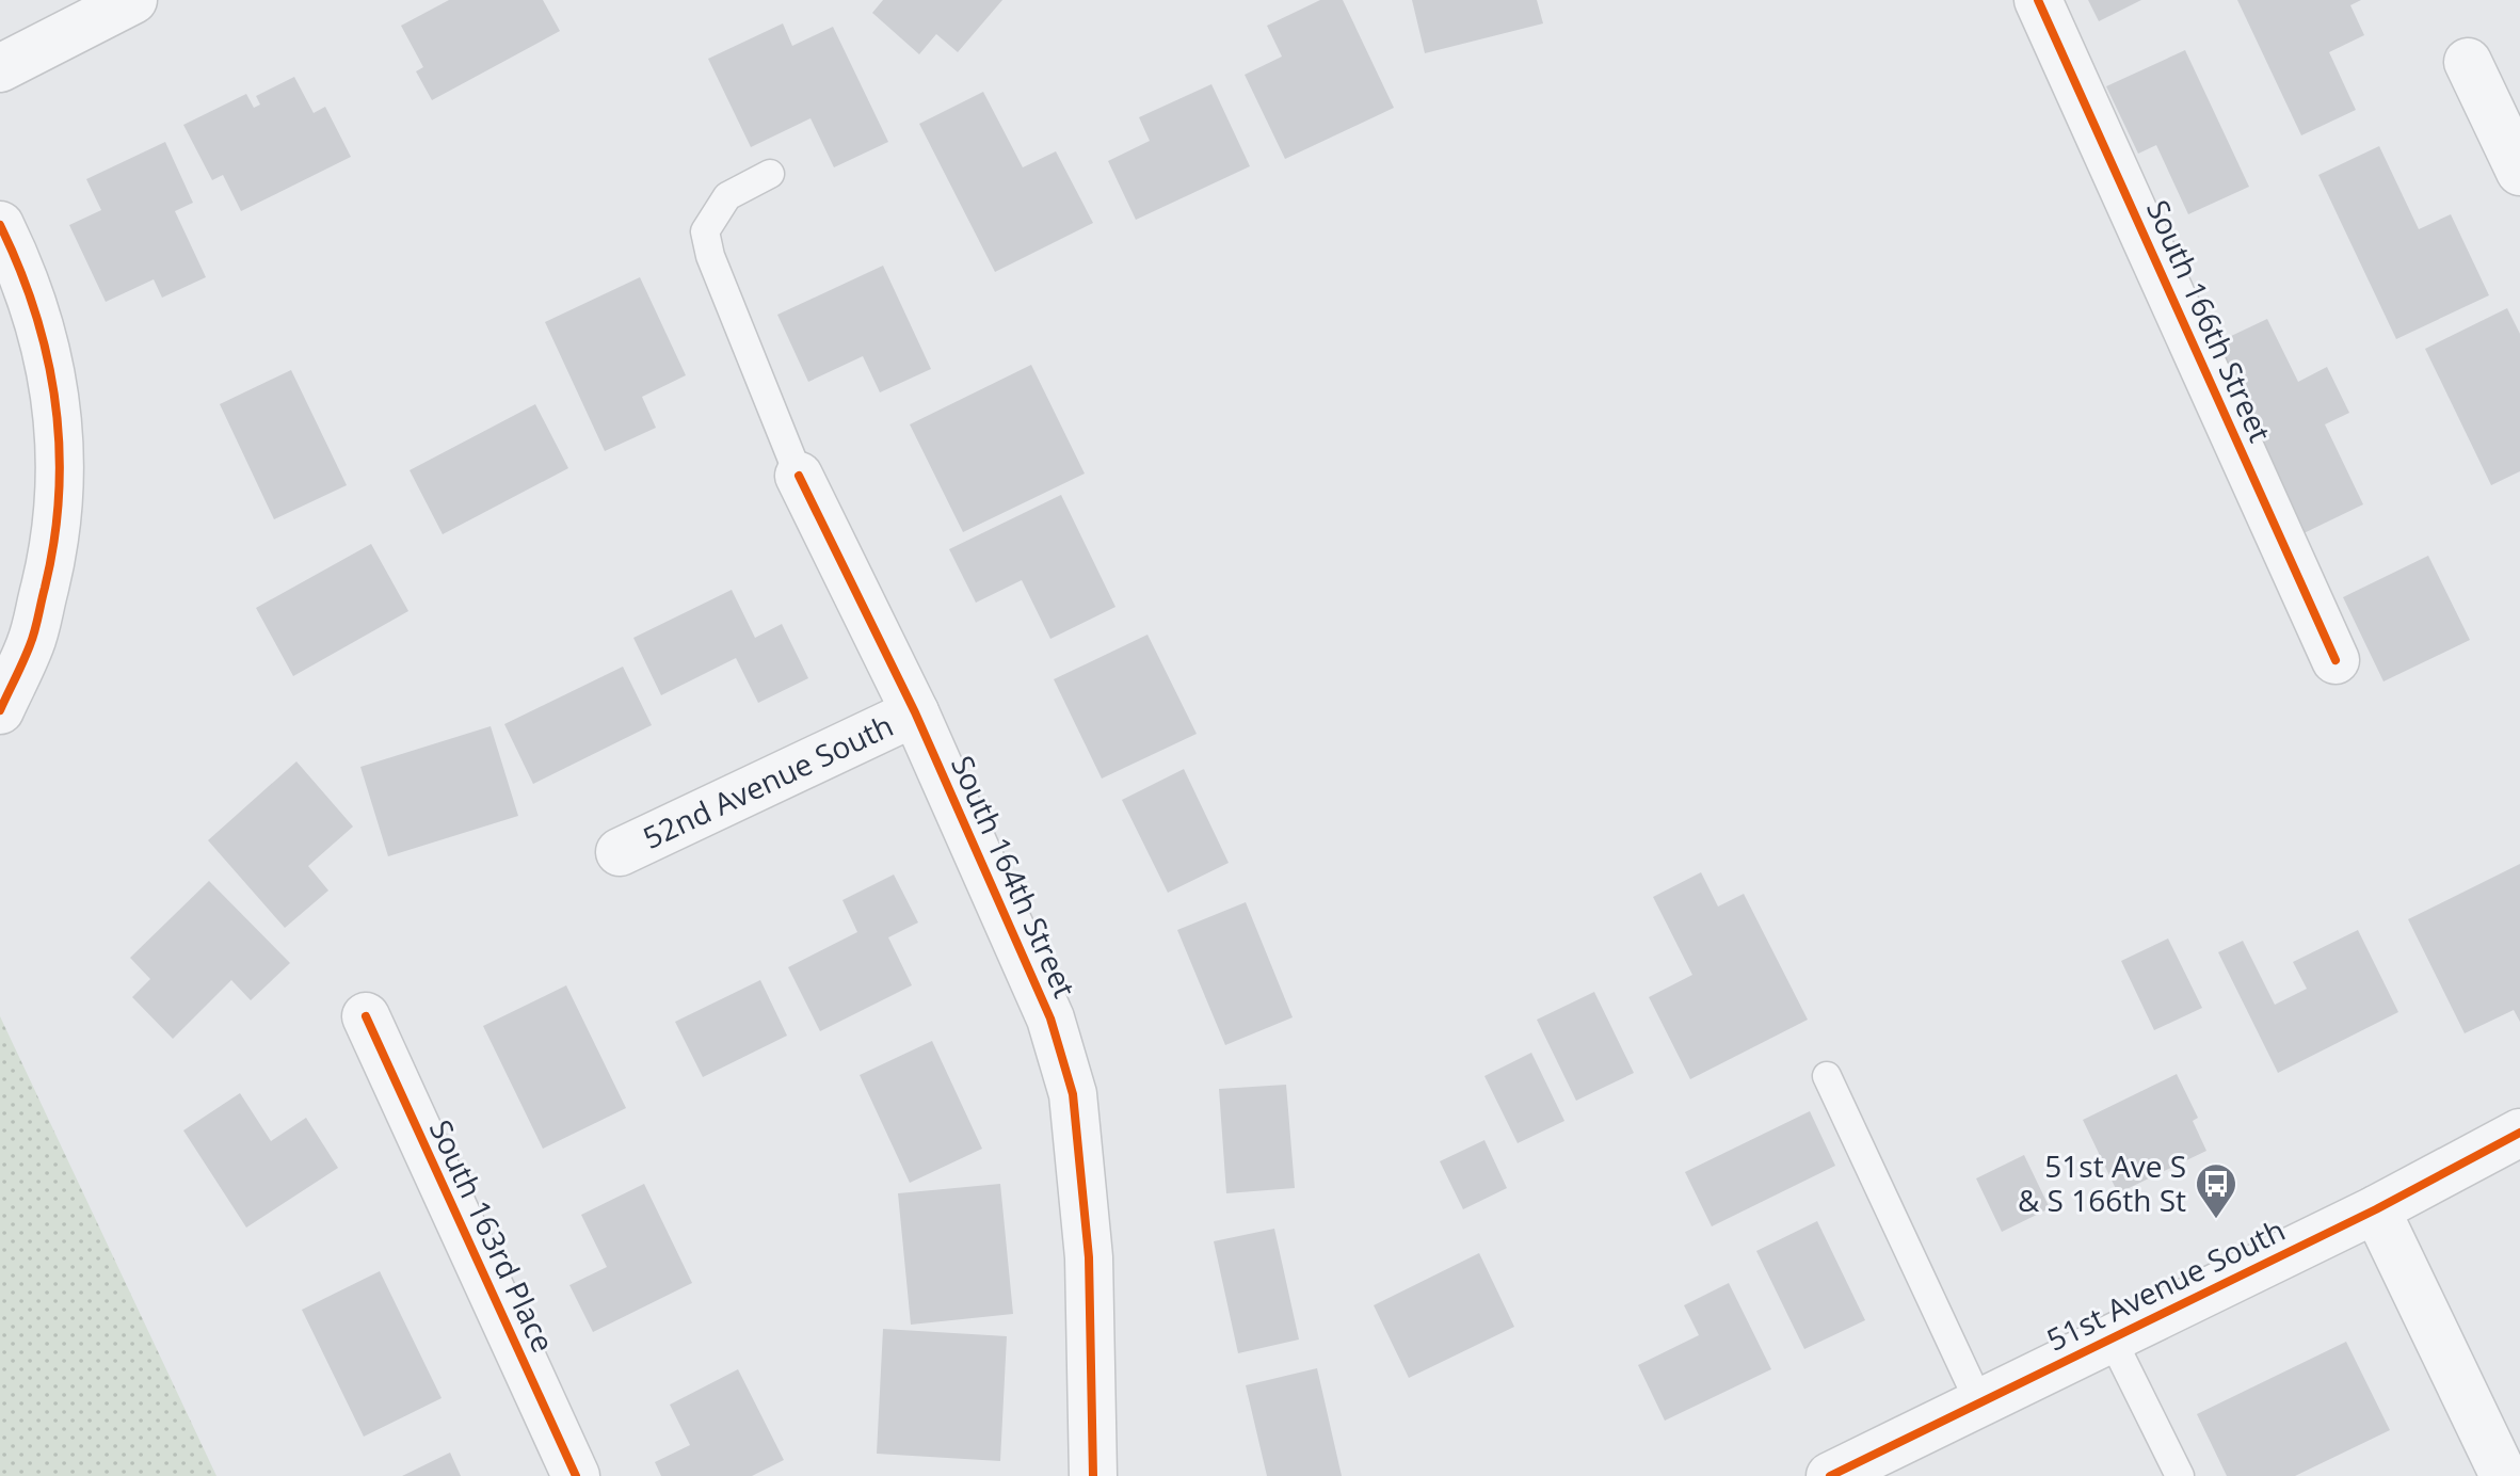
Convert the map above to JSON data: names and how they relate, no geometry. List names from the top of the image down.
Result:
{
  "streets": {
    "street": [
      "South 166th Street",
      "52nd Avenue South",
      "South 164th Street",
      "South 163rd Place",
      "51st Avenue South"
    ]
  },
  "crossings": [
    ["52nd Avenue South", "South 164th Street"]
  ],
  "places": {
    "bus stop": ["51st Ave S & S 166th St"]
  }
}
